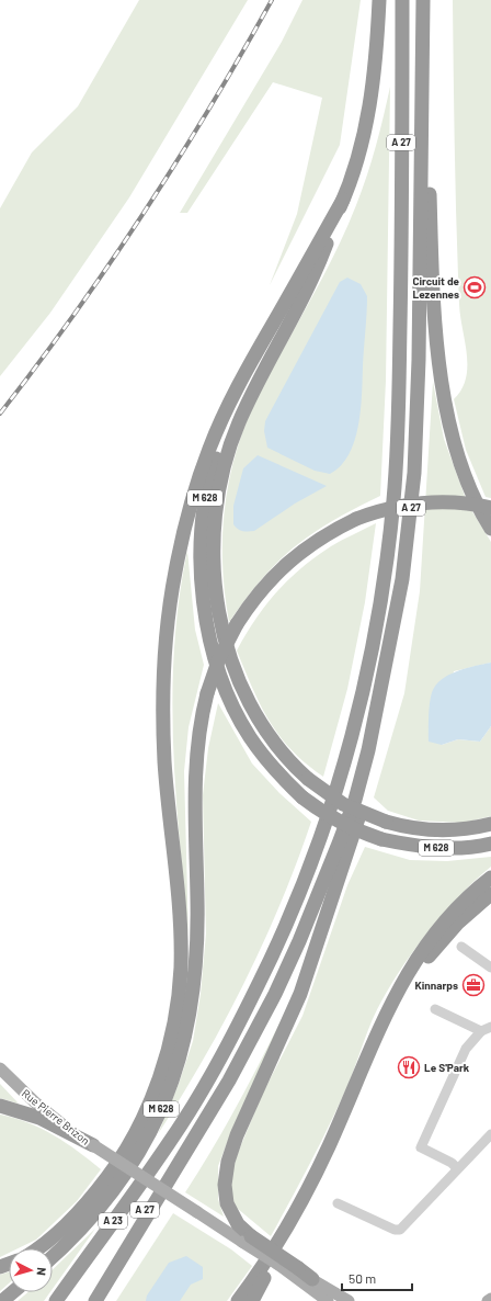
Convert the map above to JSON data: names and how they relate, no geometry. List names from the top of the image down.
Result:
{
  "streets": {
    "highway": ["A 27", "M 628", "A 23"],
    "main road": ["Rue Pierre Brizon"]
  },
  "crossings": [
    ["A 27", "A 23"]
  ],
  "places": {
    "sports": ["Circuit de Lezennes"],
    "office": ["Kinnarps"],
    "restaurant": ["Le S'Park"]
  },
  "scale_bar": "50 m",
  "north": "right"
}
